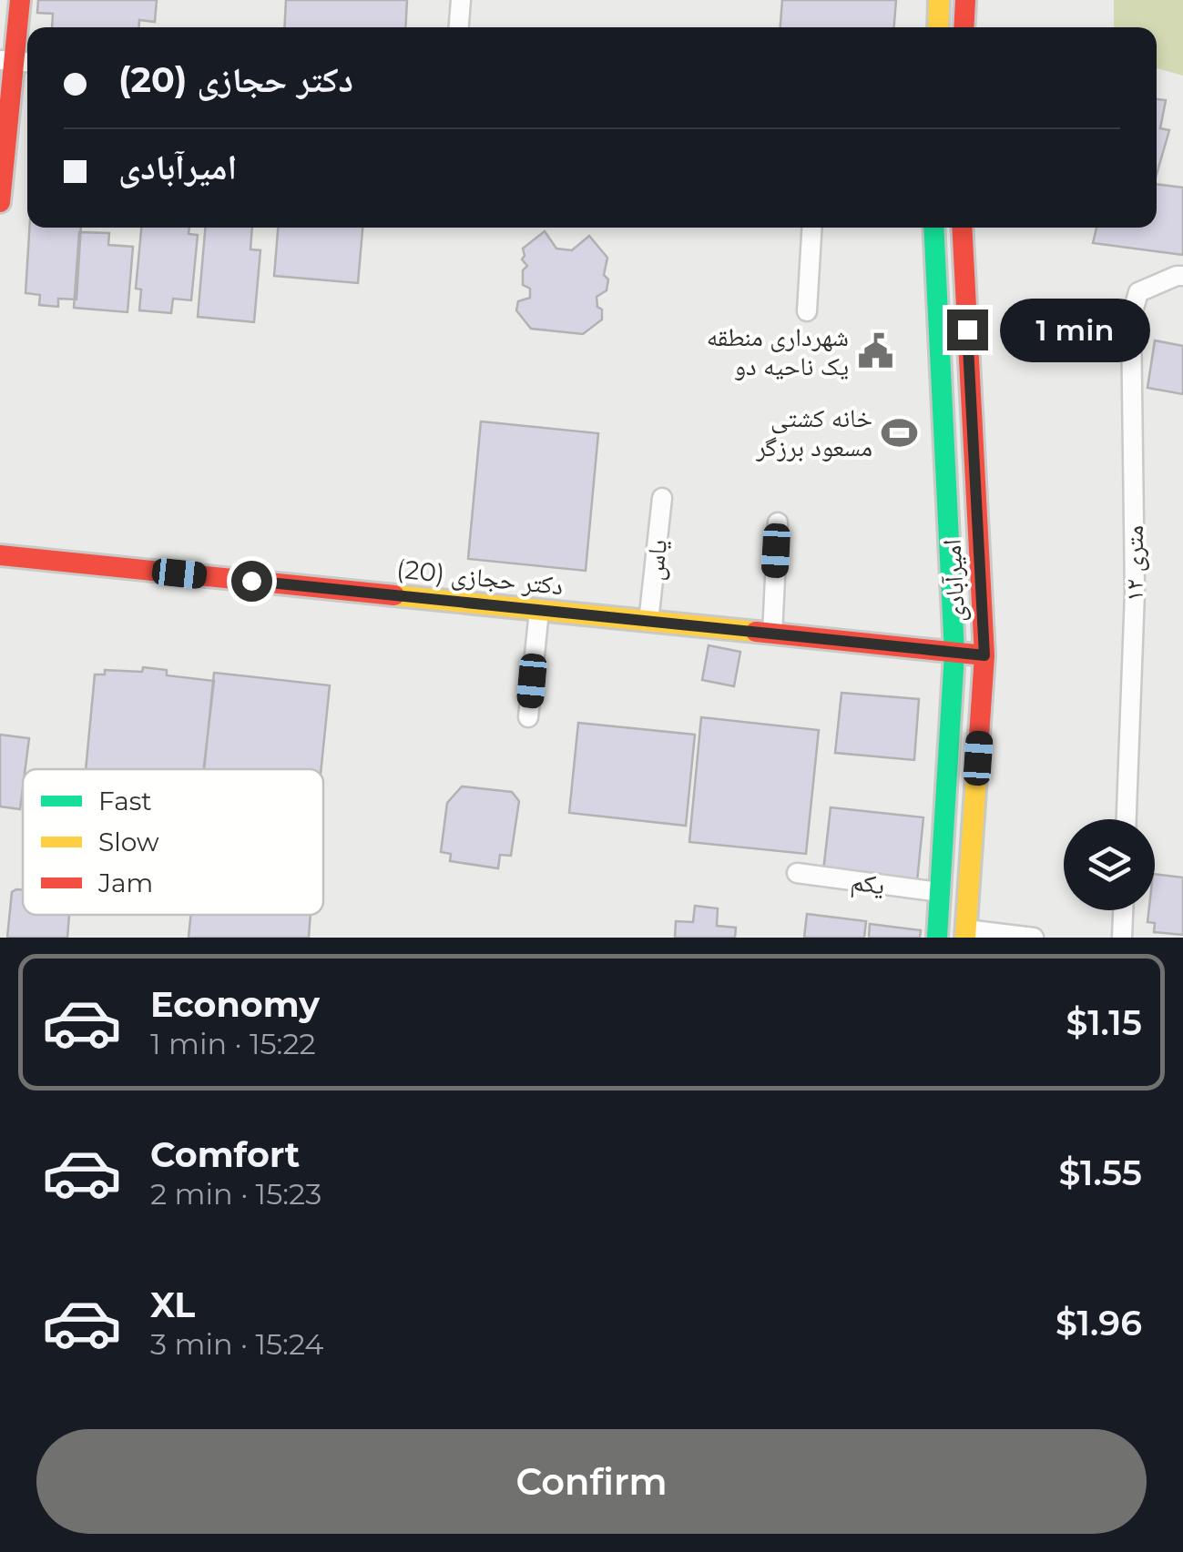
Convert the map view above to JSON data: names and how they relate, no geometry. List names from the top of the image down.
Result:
{
  "streets": {
    "street": [
      "یاس",
      "۱۲ متری",
      "دکتر حجازی (20)",
      "امیرآبادی",
      "یکم"
    ]
  },
  "crossings": [
    ["یاس", "دکتر حجازی (20)"],
    ["دکتر حجازی (20)", "امیرآبادی"],
    ["امیرآبادی", "یکم"]
  ],
  "places": {
    "public building": ["شهرداری منطقه یک ناحیه دو"],
    "sports": ["خانه کشتی مسعود برزگر"]
  },
  "legend": ["Fast", "Slow", "Jam"],
  "page": {
    "banner": ["دکتر حجازی (20)", "امیرآبادی"],
    "bubble": "1 min",
    "list": [
      {
        "name": "Economy",
        "note": "1 min · 15:22",
        "value": "$1.15"
      },
      {
        "name": "Comfort",
        "note": "2 min · 15:23",
        "value": "$1.55"
      },
      {
        "name": "XL",
        "note": "3 min · 15:24",
        "value": "$1.96"
      }
    ],
    "buttons": "Confirm"
  }
}
